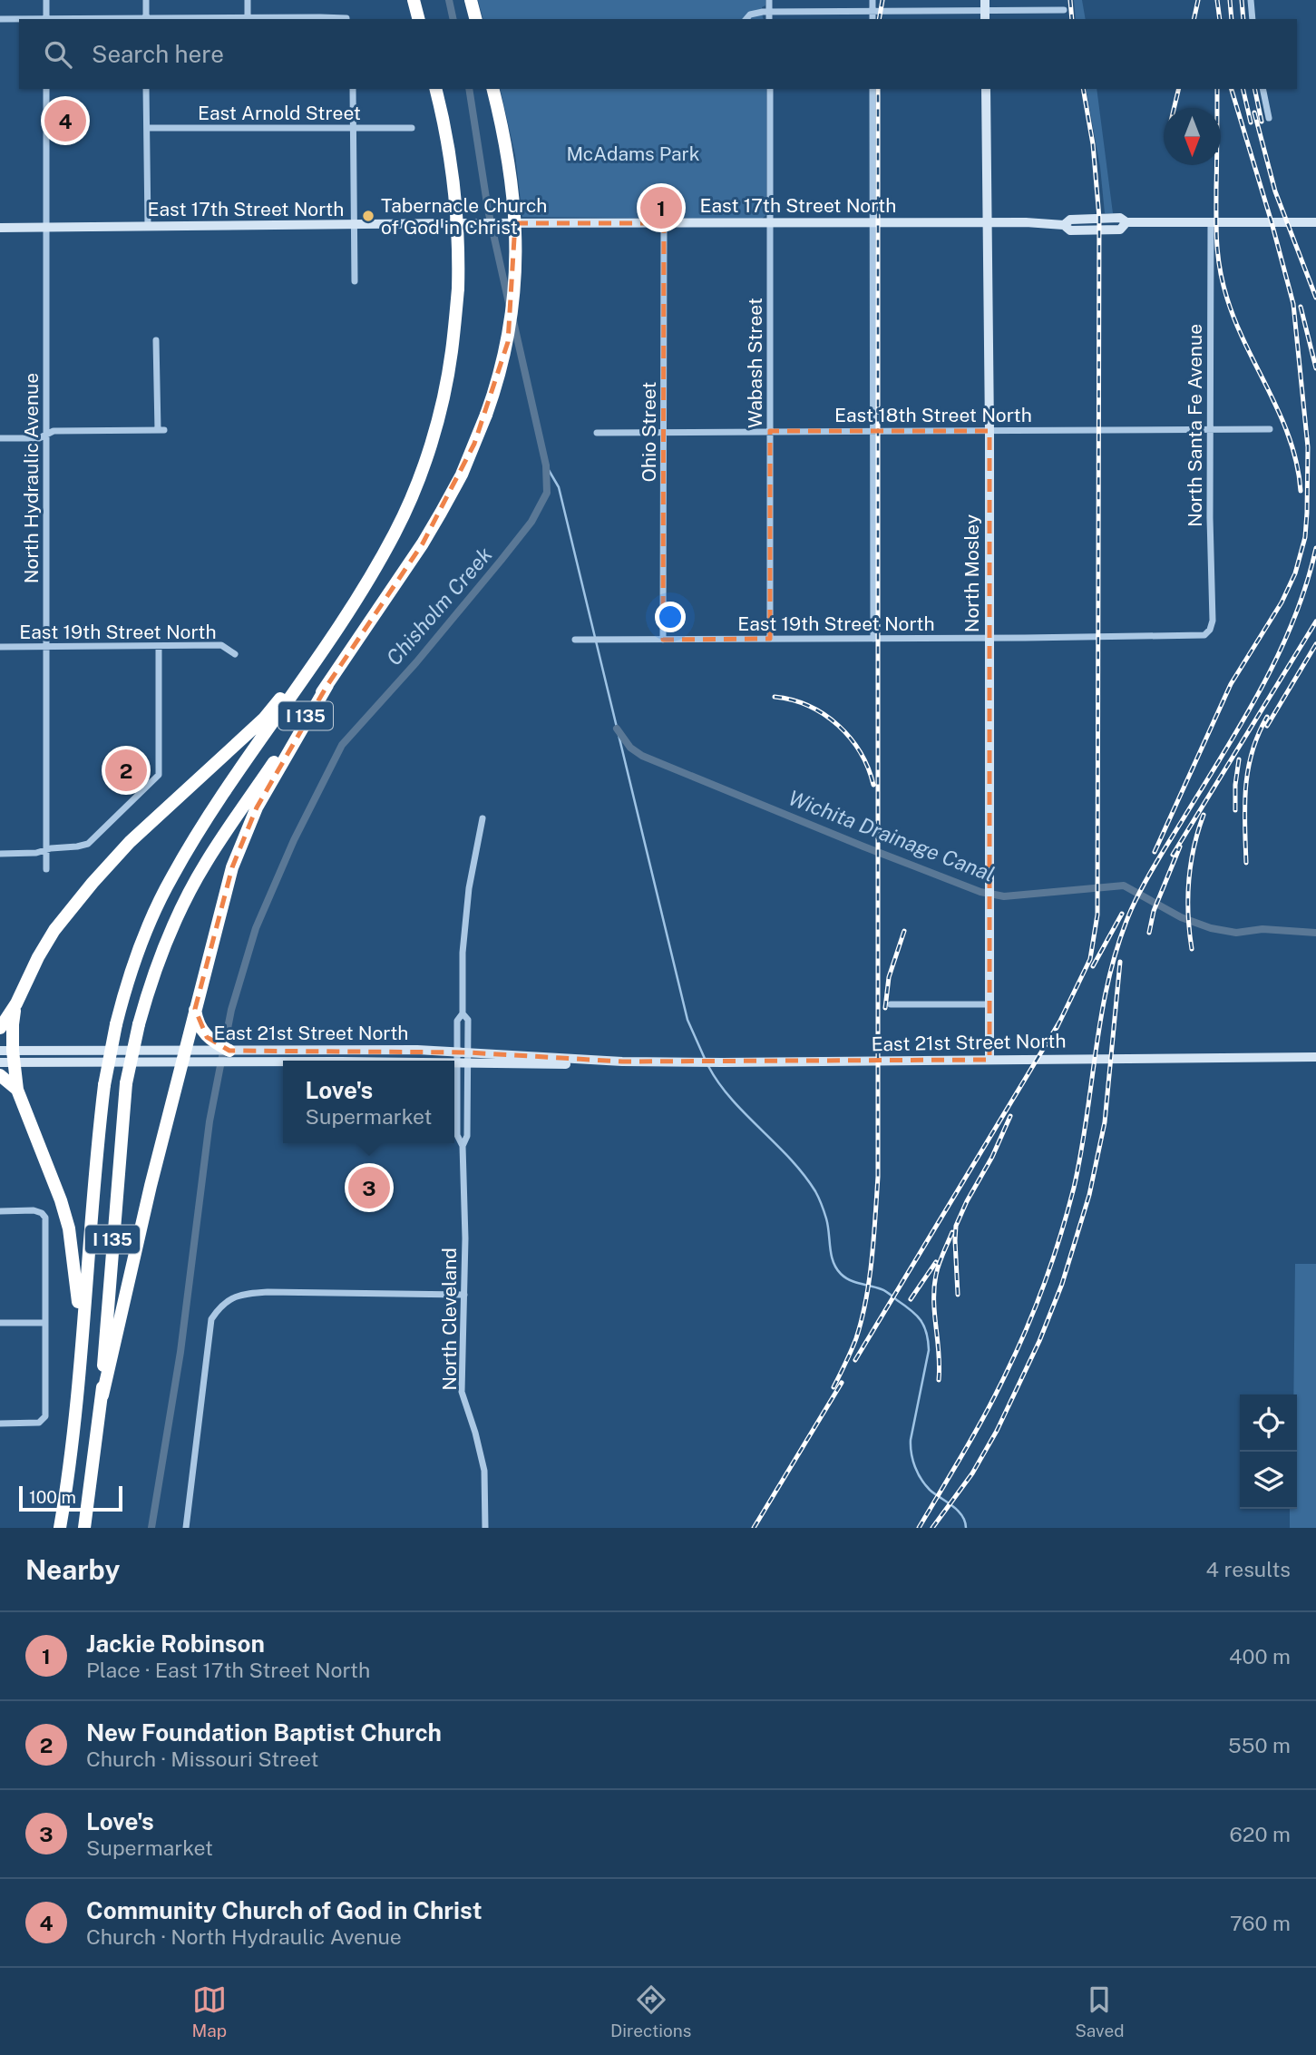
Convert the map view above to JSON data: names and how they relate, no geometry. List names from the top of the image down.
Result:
{
  "streets": {
    "highway": ["I 135"],
    "street": [
      "East Arnold Street",
      "East 17th Street North",
      "Wabash Street",
      "East 18th Street North",
      "North Santa Fe Avenue",
      "Ohio Street",
      "North Hydraulic Avenue",
      "North Mosley",
      "East 19th Street North",
      "East 21st Street North",
      "North Cleveland"
    ]
  },
  "crossings": [
    ["East 17th Street North", "Wabash Street"],
    ["East 17th Street North", "North Santa Fe Avenue"],
    ["East 17th Street North", "Ohio Street"],
    ["East 17th Street North", "North Hydraulic Avenue"],
    ["East 17th Street North", "North Mosley"],
    ["Wabash Street", "East 18th Street North"],
    ["Wabash Street", "East 19th Street North"],
    ["East 18th Street North", "North Santa Fe Avenue"],
    ["East 18th Street North", "Ohio Street"],
    ["East 18th Street North", "North Mosley"],
    ["North Santa Fe Avenue", "East 19th Street North"],
    ["Ohio Street", "East 19th Street North"],
    ["North Hydraulic Avenue", "East 19th Street North"],
    ["North Mosley", "East 19th Street North"],
    ["North Mosley", "East 21st Street North"],
    ["East 21st Street North", "North Cleveland"]
  ],
  "water": ["Chisholm Creek", "Wichita Drainage Canal"],
  "parks": ["McAdams Park"],
  "places": ["Tabernacle Church of God in Christ"],
  "scale_bar": "100 m",
  "north": "bottom",
  "page": {
    "search": "Search here",
    "pins": [
      "4",
      "1",
      "2",
      "3"
    ],
    "popup": ["Love's", "Supermarket"],
    "scale": "100 m",
    "heading": ["Nearby", "4 results"],
    "list": [
      {
        "mark": "1",
        "name": "Jackie Robinson",
        "note": "Place · East 17th Street North",
        "value": "400 m"
      },
      {
        "mark": "2",
        "name": "New Foundation Baptist Church",
        "note": "Church · Missouri Street",
        "value": "550 m"
      },
      {
        "mark": "3",
        "name": "Love's",
        "note": "Supermarket",
        "value": "620 m"
      },
      {
        "mark": "4",
        "name": "Community Church of God in Christ",
        "note": "Church · North Hydraulic Avenue",
        "value": "760 m"
      }
    ],
    "nav": ["Map", "Directions", "Saved"]
  }
}
